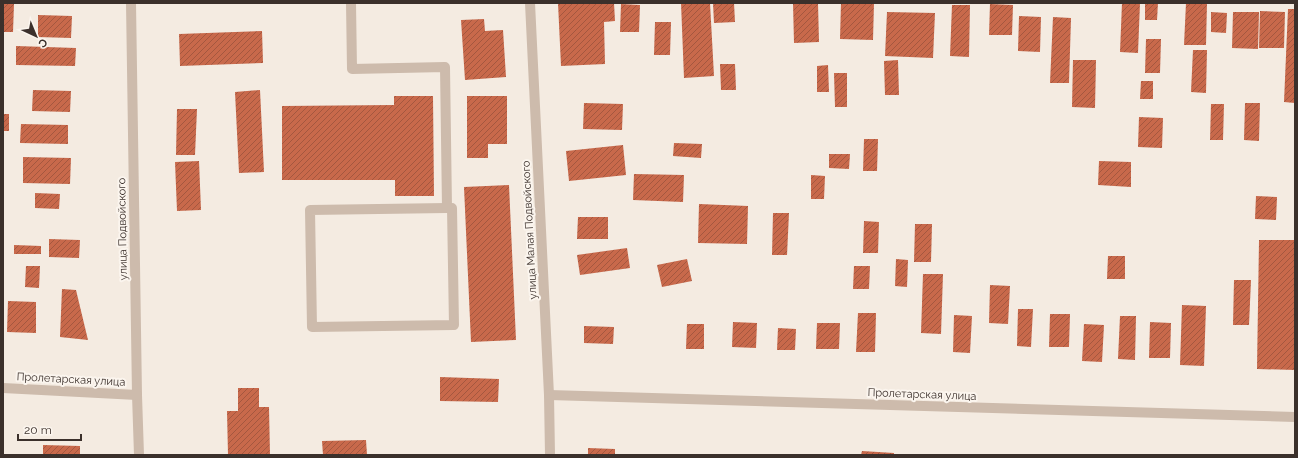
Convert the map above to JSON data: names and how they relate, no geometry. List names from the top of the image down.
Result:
{
  "streets": {
    "street": ["улица Подвойского", "улица Малая Подвойского", "Пролетарская улица"]
  },
  "crossings": [
    ["улица Подвойского", "Пролетарская улица"],
    ["улица Малая Подвойского", "Пролетарская улица"]
  ],
  "scale_bar": "20 m",
  "north": "bottom right"
}
